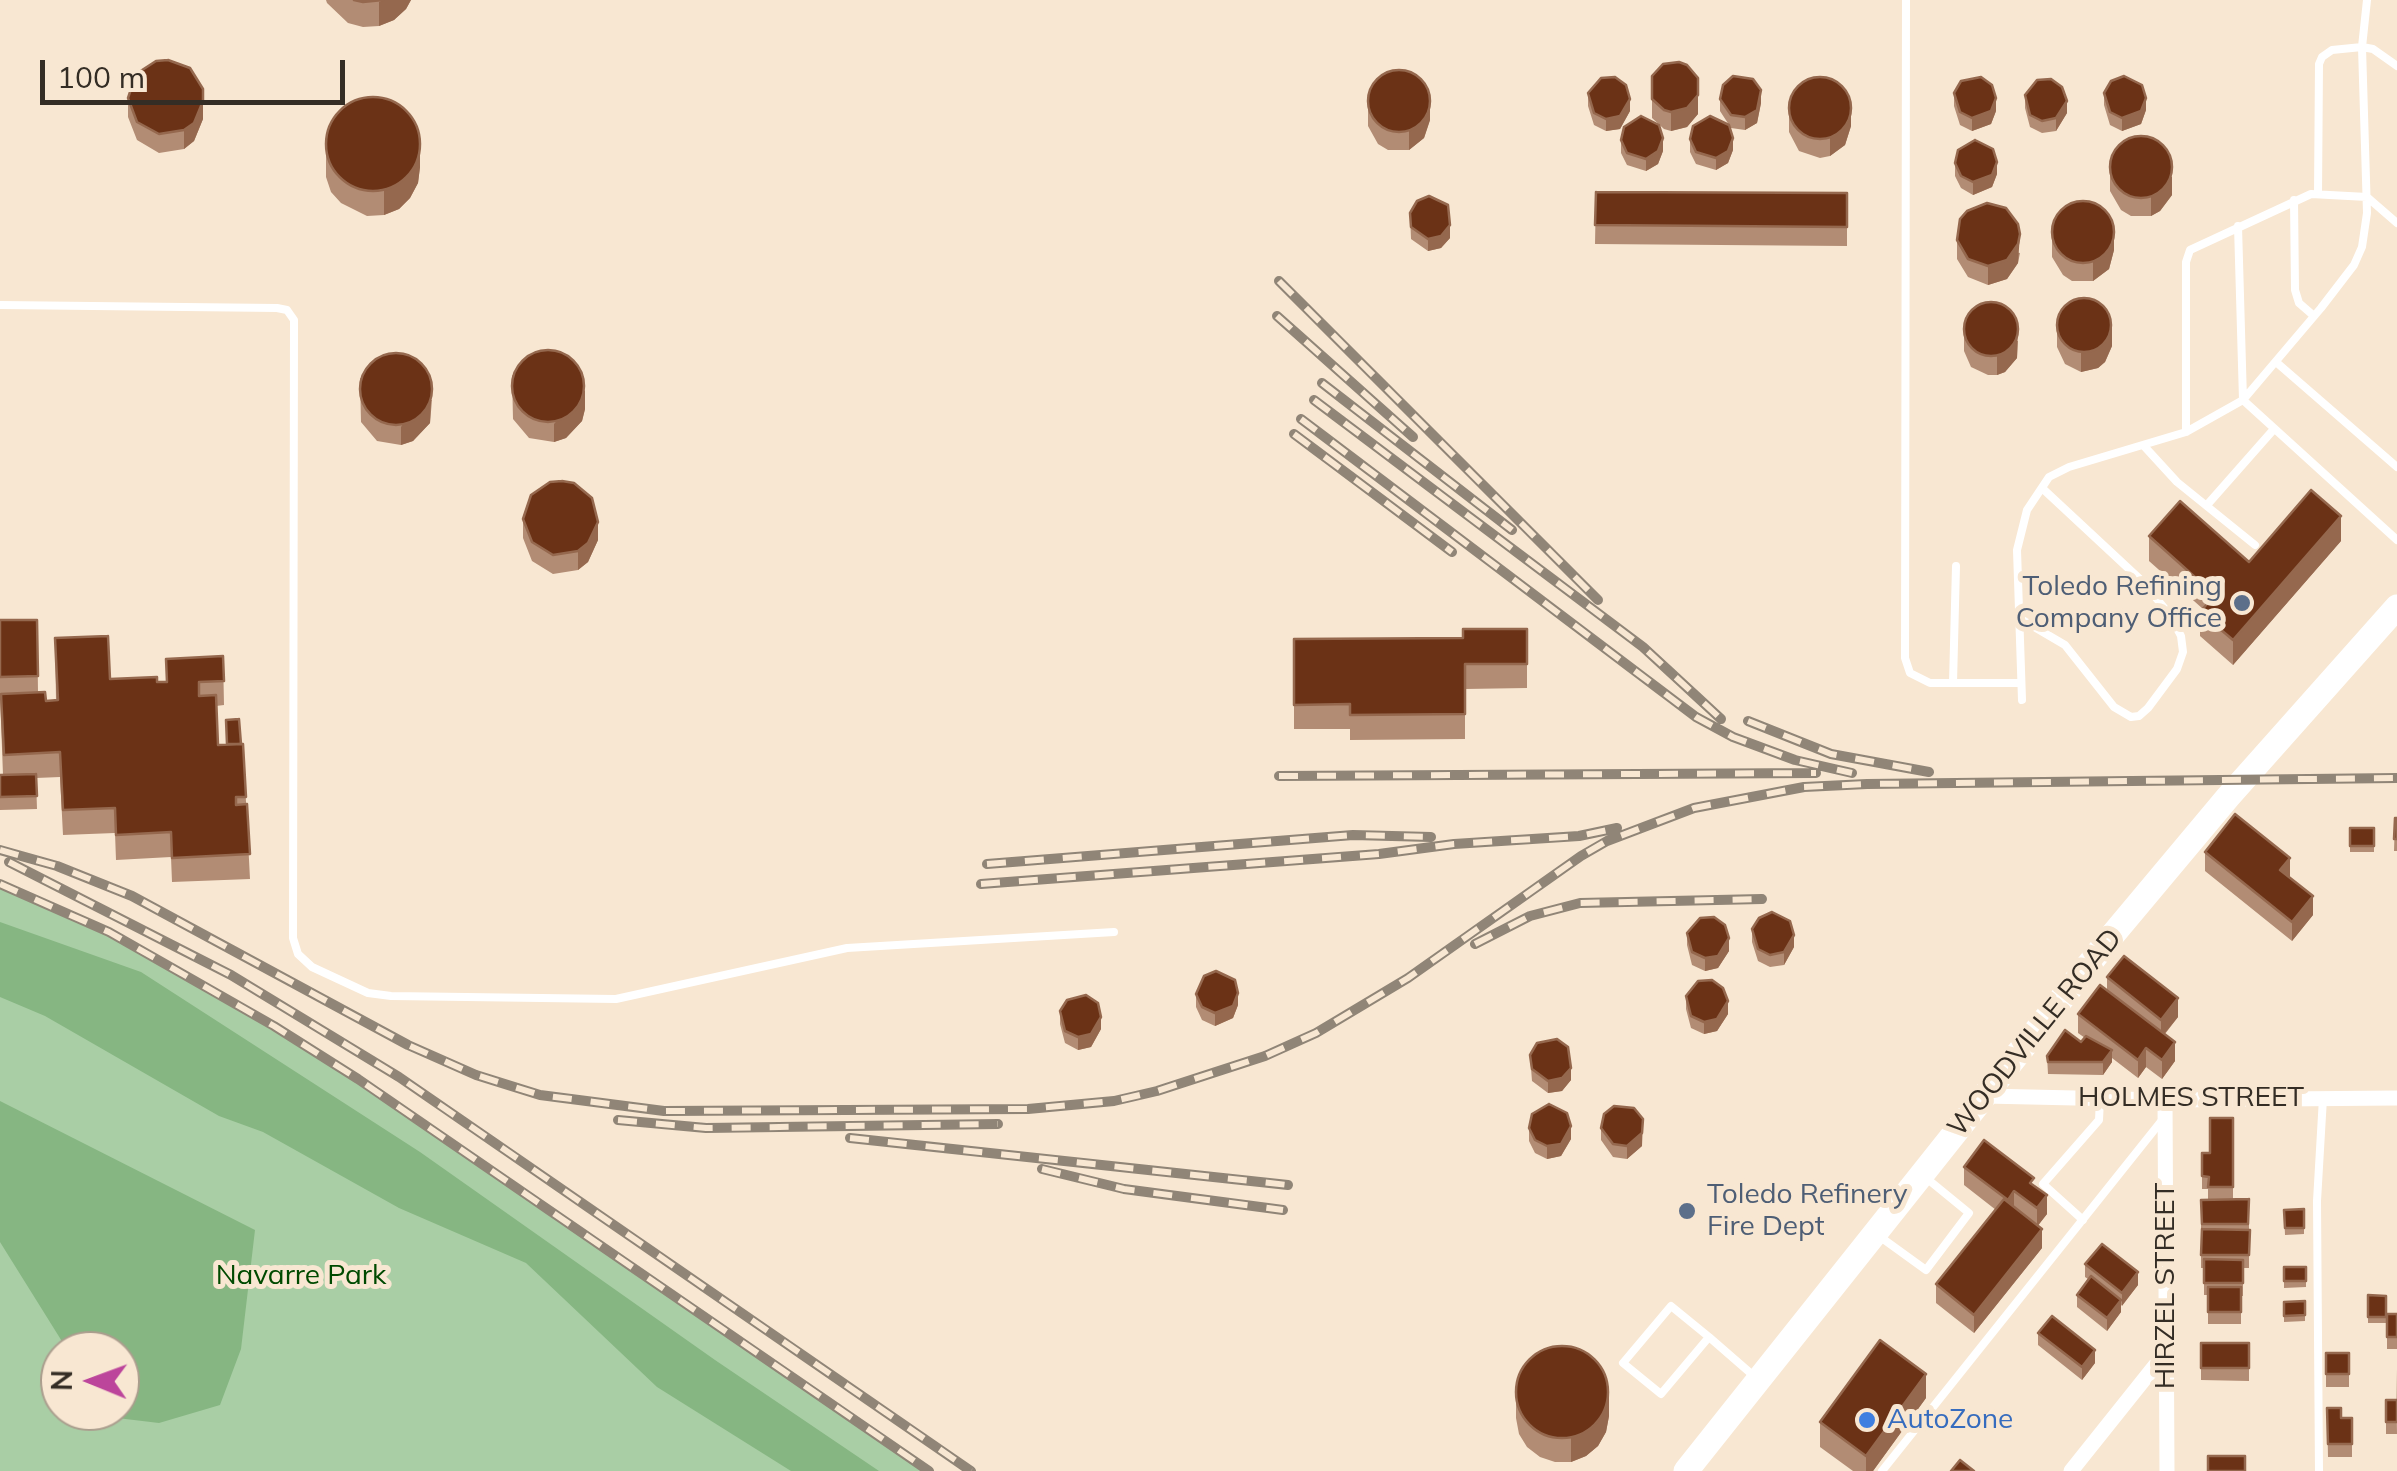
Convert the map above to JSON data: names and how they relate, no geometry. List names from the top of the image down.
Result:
{
  "streets": {
    "main road": ["WOODVILLE ROAD"],
    "street": ["HOLMES STREET", "HIRZEL STREET"]
  },
  "crossings": [
    ["WOODVILLE ROAD", "HOLMES STREET"],
    ["HOLMES STREET", "HIRZEL STREET"]
  ],
  "parks": ["Navarre Park"],
  "places": ["Toledo Refining Company Office", "Toledo Refinery Fire Dept", "AutoZone"],
  "scale_bar": "100 m",
  "north": "left"
}
